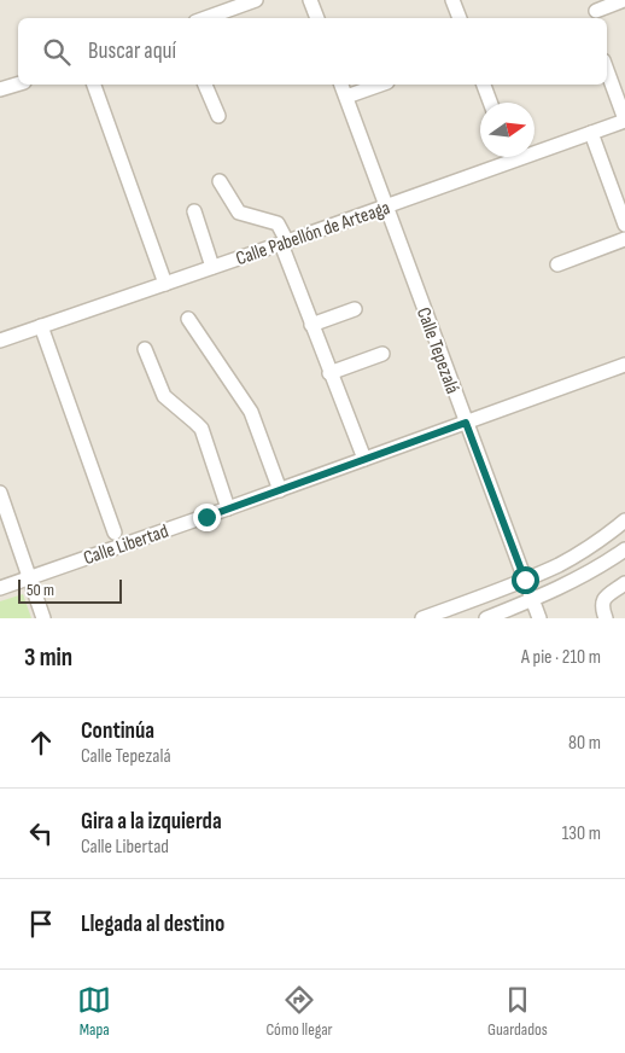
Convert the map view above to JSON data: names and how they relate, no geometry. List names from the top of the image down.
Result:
{
  "streets": {
    "street": ["Calle Pabellón de Arteaga", "Calle Tepezalá", "Calle Libertad"]
  },
  "crossings": [
    ["Calle Pabellón de Arteaga", "Calle Tepezalá"],
    ["Calle Pabellón de Arteaga", "Calle Libertad"],
    ["Calle Tepezalá", "Calle Libertad"]
  ],
  "scale_bar": "50 m",
  "north": "right",
  "page": {
    "search": "Buscar aquí",
    "scale": "50 m",
    "heading": ["3 min", "A pie · 210 m"],
    "list": [
      ["Continúa", "Calle Tepezalá", "80 m"],
      ["Gira a la izquierda", "Calle Libertad", "130 m"],
      "Llegada al destino"
    ],
    "nav": ["Mapa", "Cómo llegar", "Guardados"]
  }
}
